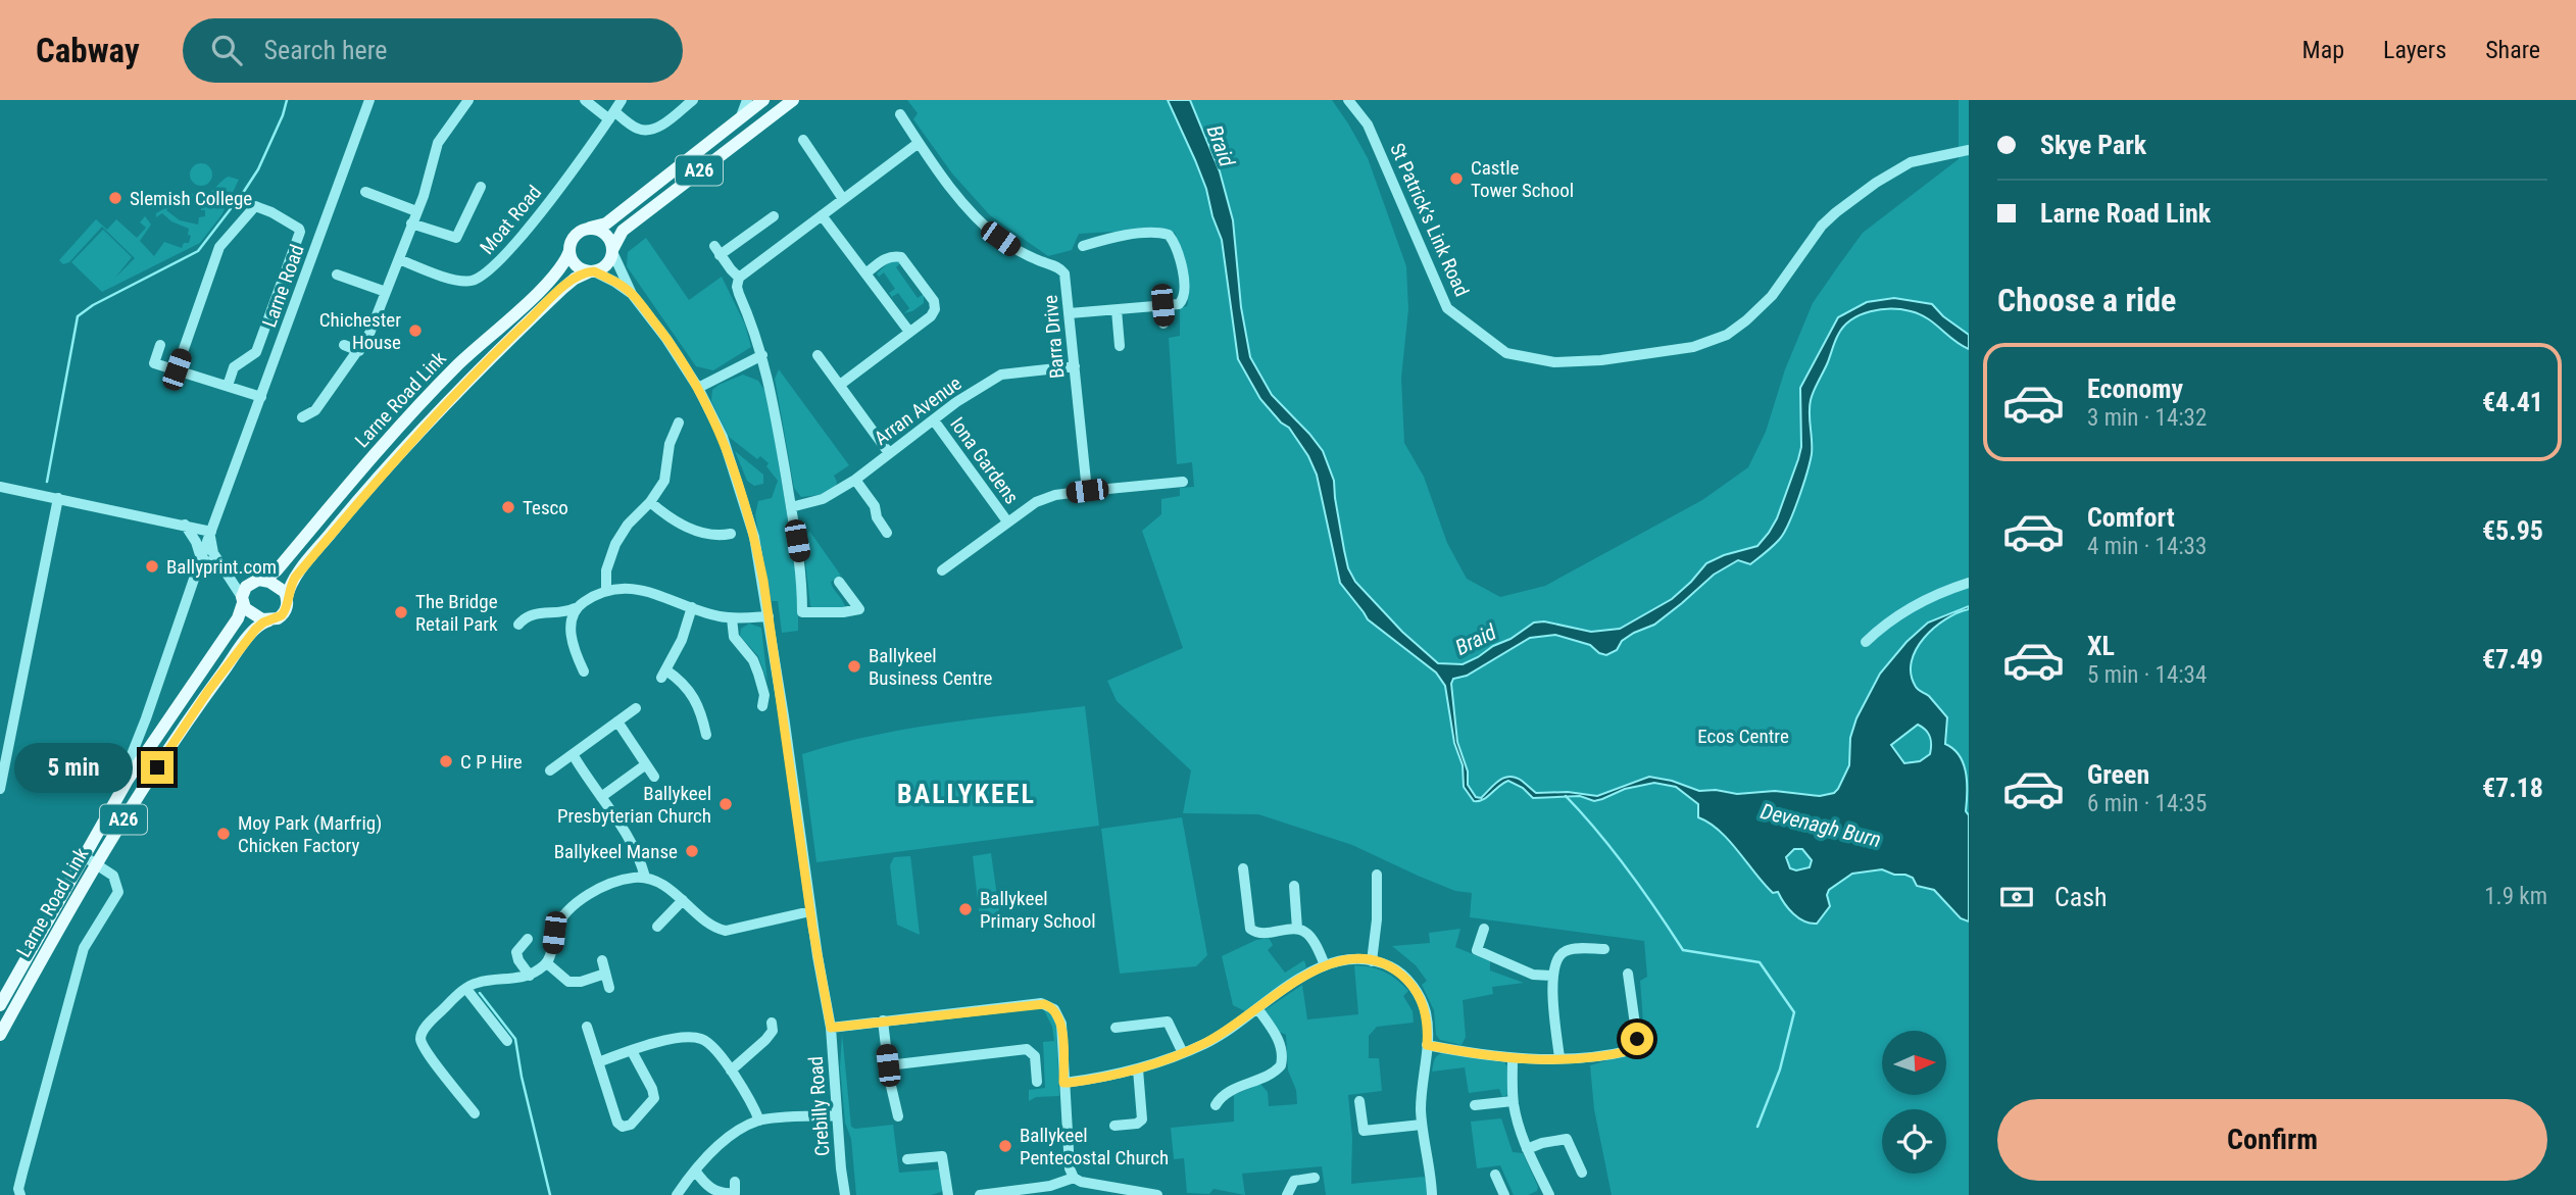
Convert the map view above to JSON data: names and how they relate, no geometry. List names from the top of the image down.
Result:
{
  "streets": {
    "main road": ["A26", "Larne Road Link"],
    "street": [
      "Moat Road",
      "St Patrick’s Link Road",
      "Larne Road",
      "Barra Drive",
      "Arran Avenue",
      "Iona Gardens",
      "Crebilly Road"
    ]
  },
  "crossings": [
    ["A26", "Larne Road Link"],
    ["A26", "Crebilly Road"],
    ["Larne Road", "Larne Road Link"],
    ["Barra Drive", "Arran Avenue"],
    ["Larne Road Link", "Crebilly Road"],
    ["Arran Avenue", "Iona Gardens"]
  ],
  "districts": ["BALLYKEEL"],
  "water": ["Braid", "Devenagh Burn"],
  "parks": ["Ecos Centre"],
  "places": [
    "Castle Tower School",
    "Slemish College",
    "Chichester House",
    "Tesco",
    "Ballyprint.com",
    "The Bridge Retail Park",
    "Ballykeel Business Centre",
    "C P Hire",
    "Ballykeel Presbyterian Church",
    "Moy Park (Marfrig) Chicken Factory",
    "Ballykeel Manse",
    "Ballykeel Primary School",
    "Ballykeel Pentecostal Church"
  ],
  "north": "right",
  "page": {
    "header": "Cabway",
    "search": "Search here",
    "nav": ["Map", "Layers", "Share"],
    "banner": ["Skye Park", "Larne Road Link"],
    "heading": "Choose a ride",
    "list": [
      {
        "name": "Economy",
        "note": "3 min · 14:32",
        "value": "€4.41"
      },
      {
        "name": "Comfort",
        "note": "4 min · 14:33",
        "value": "€5.95"
      },
      {
        "name": "XL",
        "note": "5 min · 14:34",
        "value": "€7.49"
      },
      {
        "name": "Green",
        "note": "6 min · 14:35",
        "value": "€7.18"
      }
    ],
    "bubble": "5 min",
    "pay": ["Cash", "1.9 km"],
    "buttons": "Confirm"
  }
}
